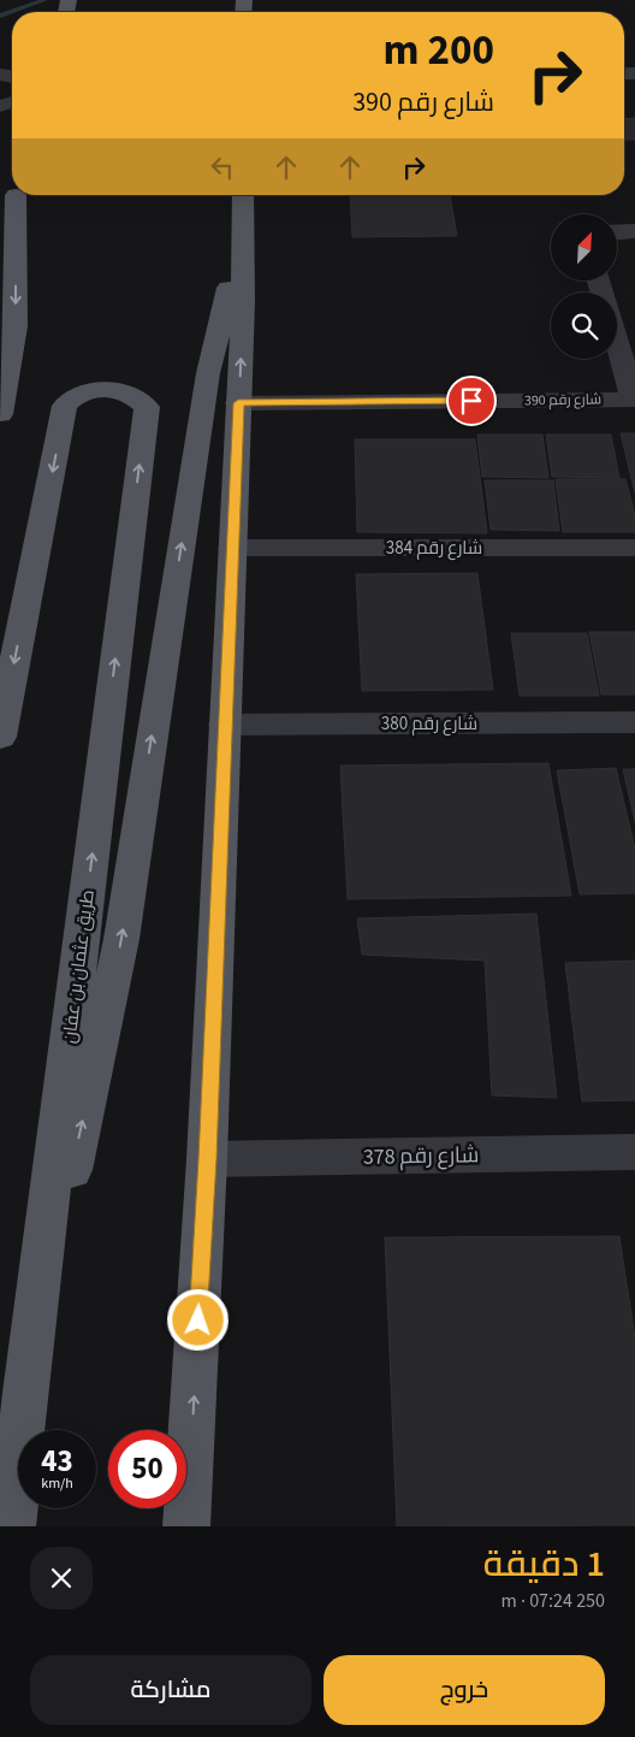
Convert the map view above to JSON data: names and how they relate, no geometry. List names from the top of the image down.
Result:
{
  "streets": {
    "main road": ["طريق عثمان بن عفان"],
    "street": [
      "شارع رقم 390",
      "شارع رقم 384",
      "شارع رقم 380",
      "شارع رقم 378"
    ]
  },
  "north": "top right",
  "page": {
    "turn": ["200 m", "شارع رقم 390"],
    "speed": "43 km/h",
    "limit": "50",
    "heading": ["1 دقيقة", "250 m · 07:24"],
    "buttons": ["خروج", "مشاركة"]
  }
}
